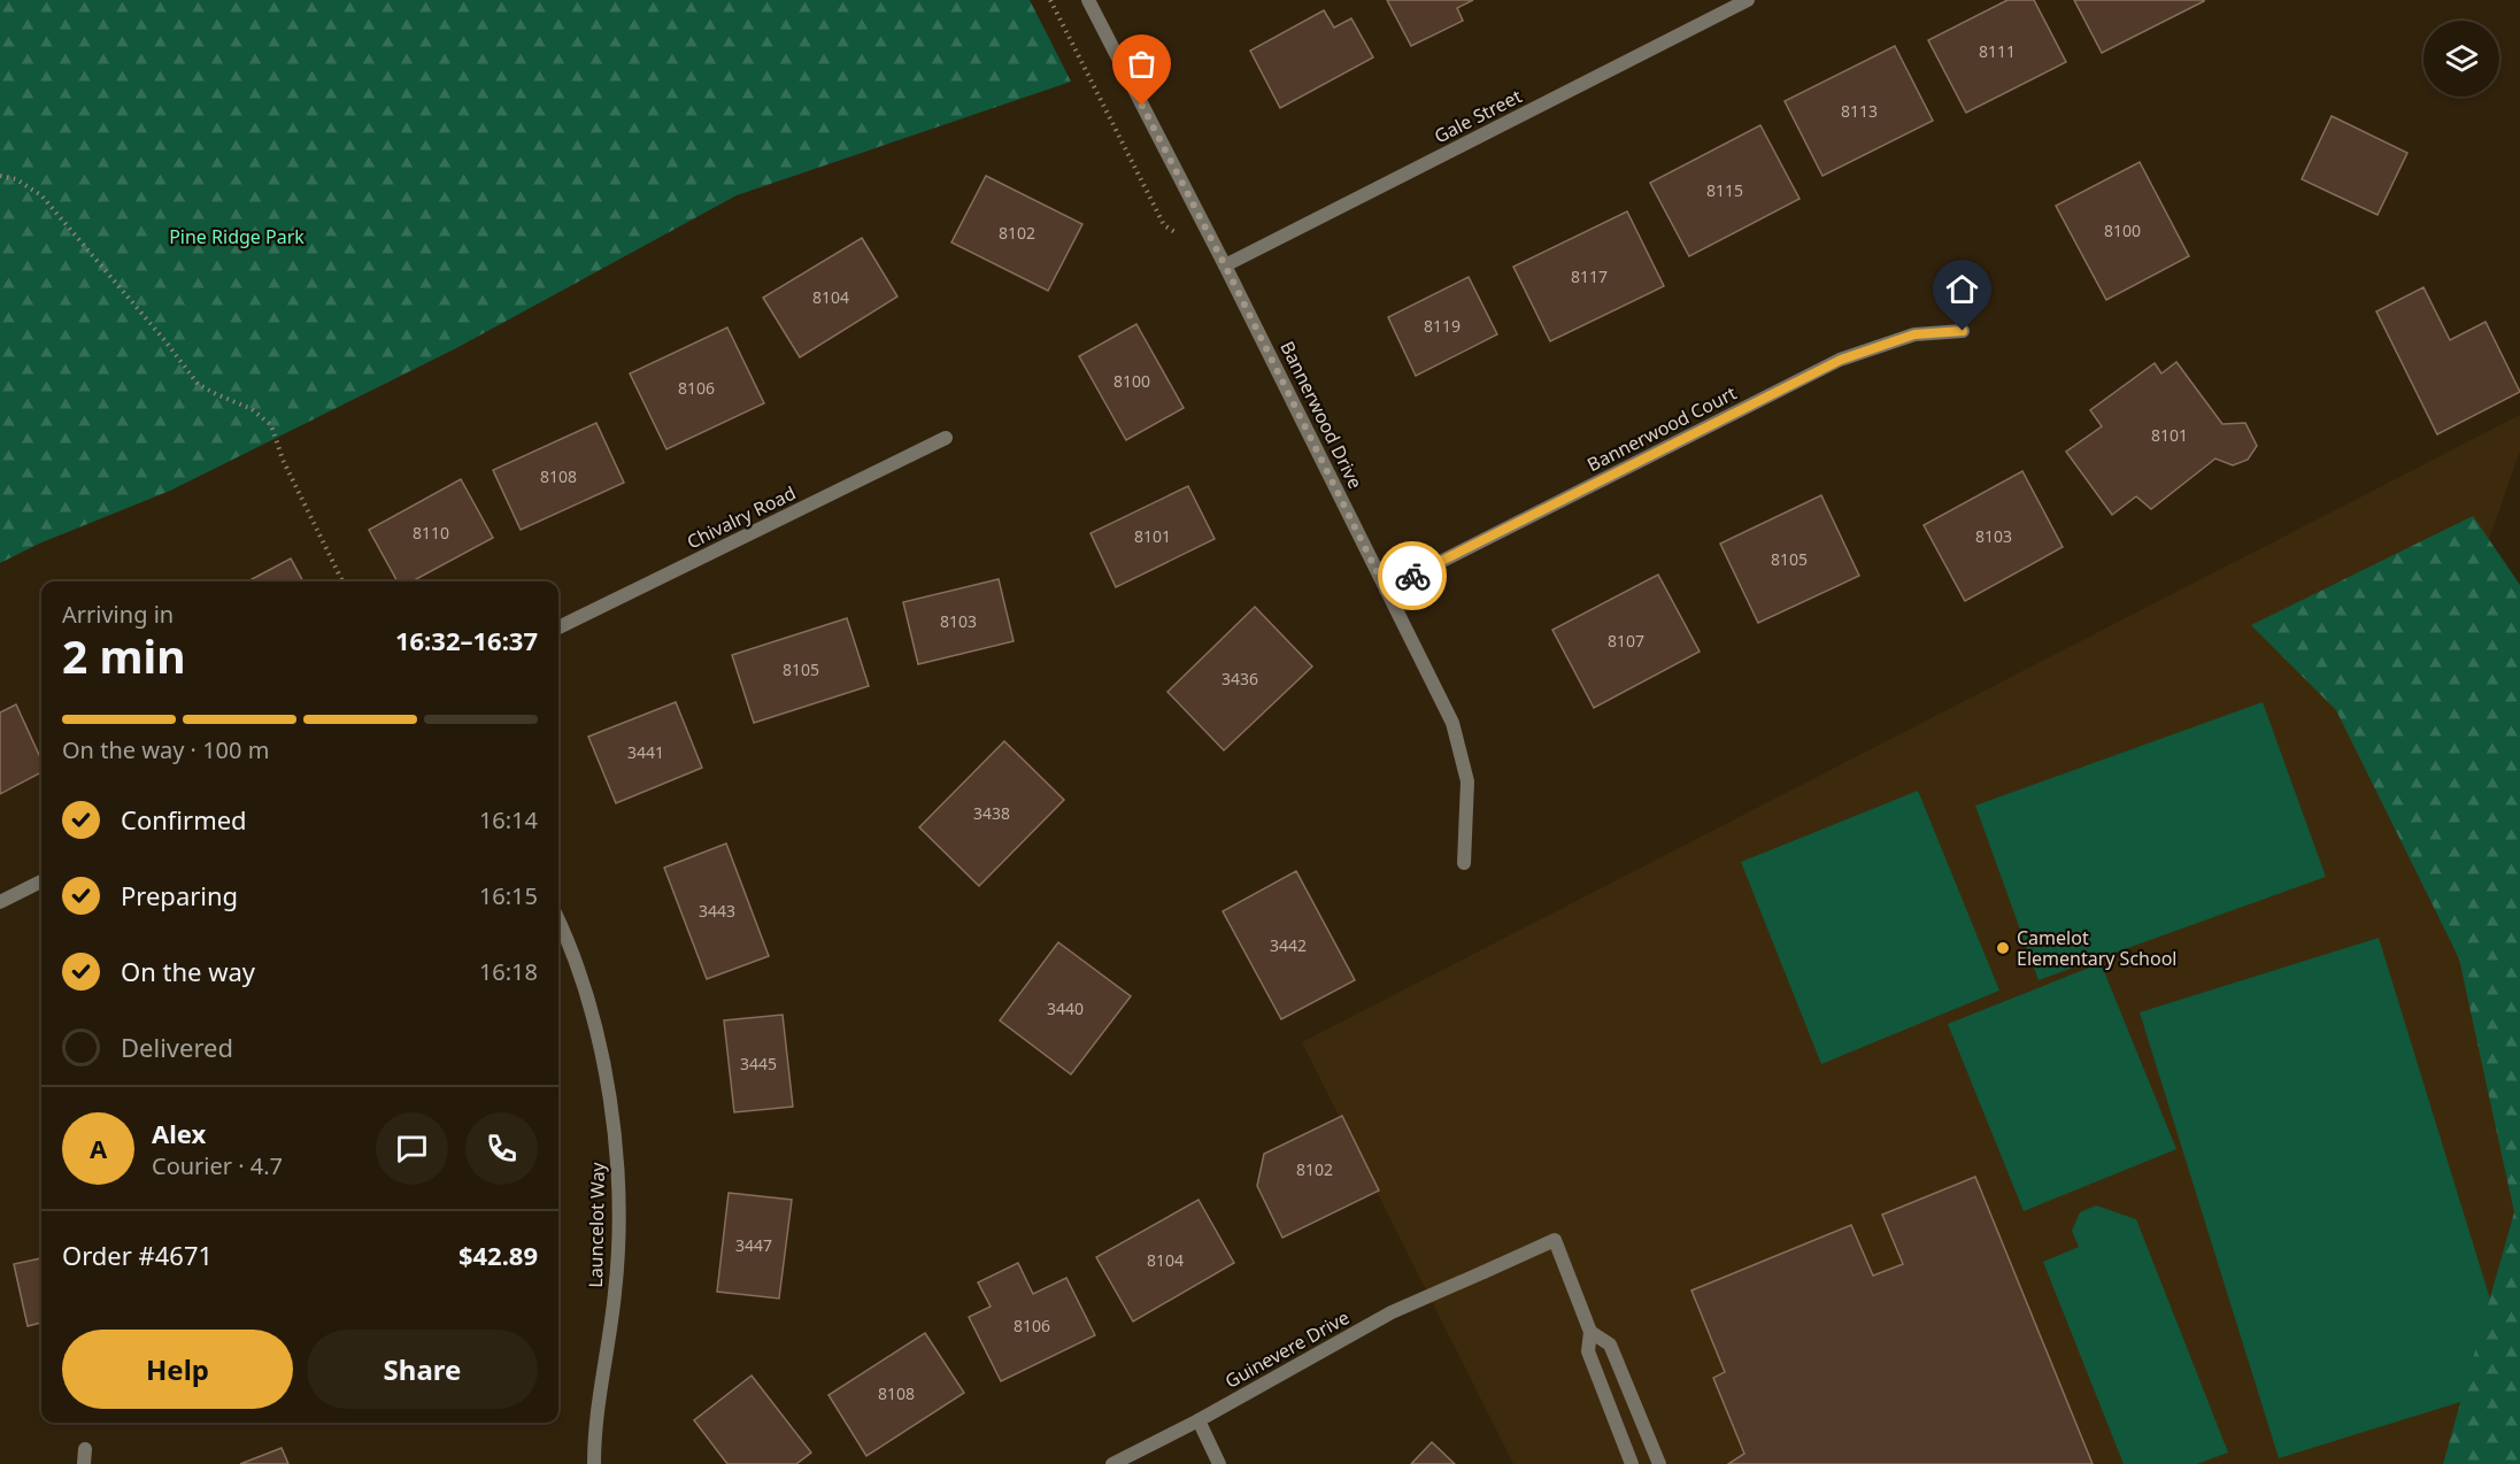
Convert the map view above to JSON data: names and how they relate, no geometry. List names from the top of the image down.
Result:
{
  "streets": {
    "street": [
      "Gale Street",
      "Bannerwood Drive",
      "Bannerwood Court",
      "Chivalry Road",
      "Launcelot Way",
      "Guinevere Drive"
    ]
  },
  "crossings": [
    ["Gale Street", "Bannerwood Drive"],
    ["Bannerwood Drive", "Bannerwood Court"]
  ],
  "parks": ["Pine Ridge Park"],
  "places": ["Camelot Elementary School"],
  "house_numbers": [
    "8111",
    "8113",
    "8115",
    "8100",
    "8102",
    "8117",
    "8104",
    "8119",
    "8100",
    "8106",
    "8101",
    "8108",
    "8110",
    "8101",
    "8103",
    "8105",
    "8103",
    "8107",
    "8105",
    "3436",
    "3441",
    "3438",
    "3443",
    "3442",
    "3440",
    "3445",
    "8102",
    "3447",
    "8104",
    "8106",
    "8108"
  ],
  "page": {
    "heading": ["2 min", "Arriving in", "16:32–16:37"],
    "panel": [
      "Alex",
      "Courier · 4.7",
      "Order #4671",
      "$42.89"
    ],
    "bar": "On the way · 100 m",
    "list": [
      ["Confirmed", "16:14"],
      ["Preparing", "16:15"],
      ["On the way", "16:18"],
      "Delivered"
    ],
    "round": "A",
    "buttons": ["Help", "Share"]
  }
}
